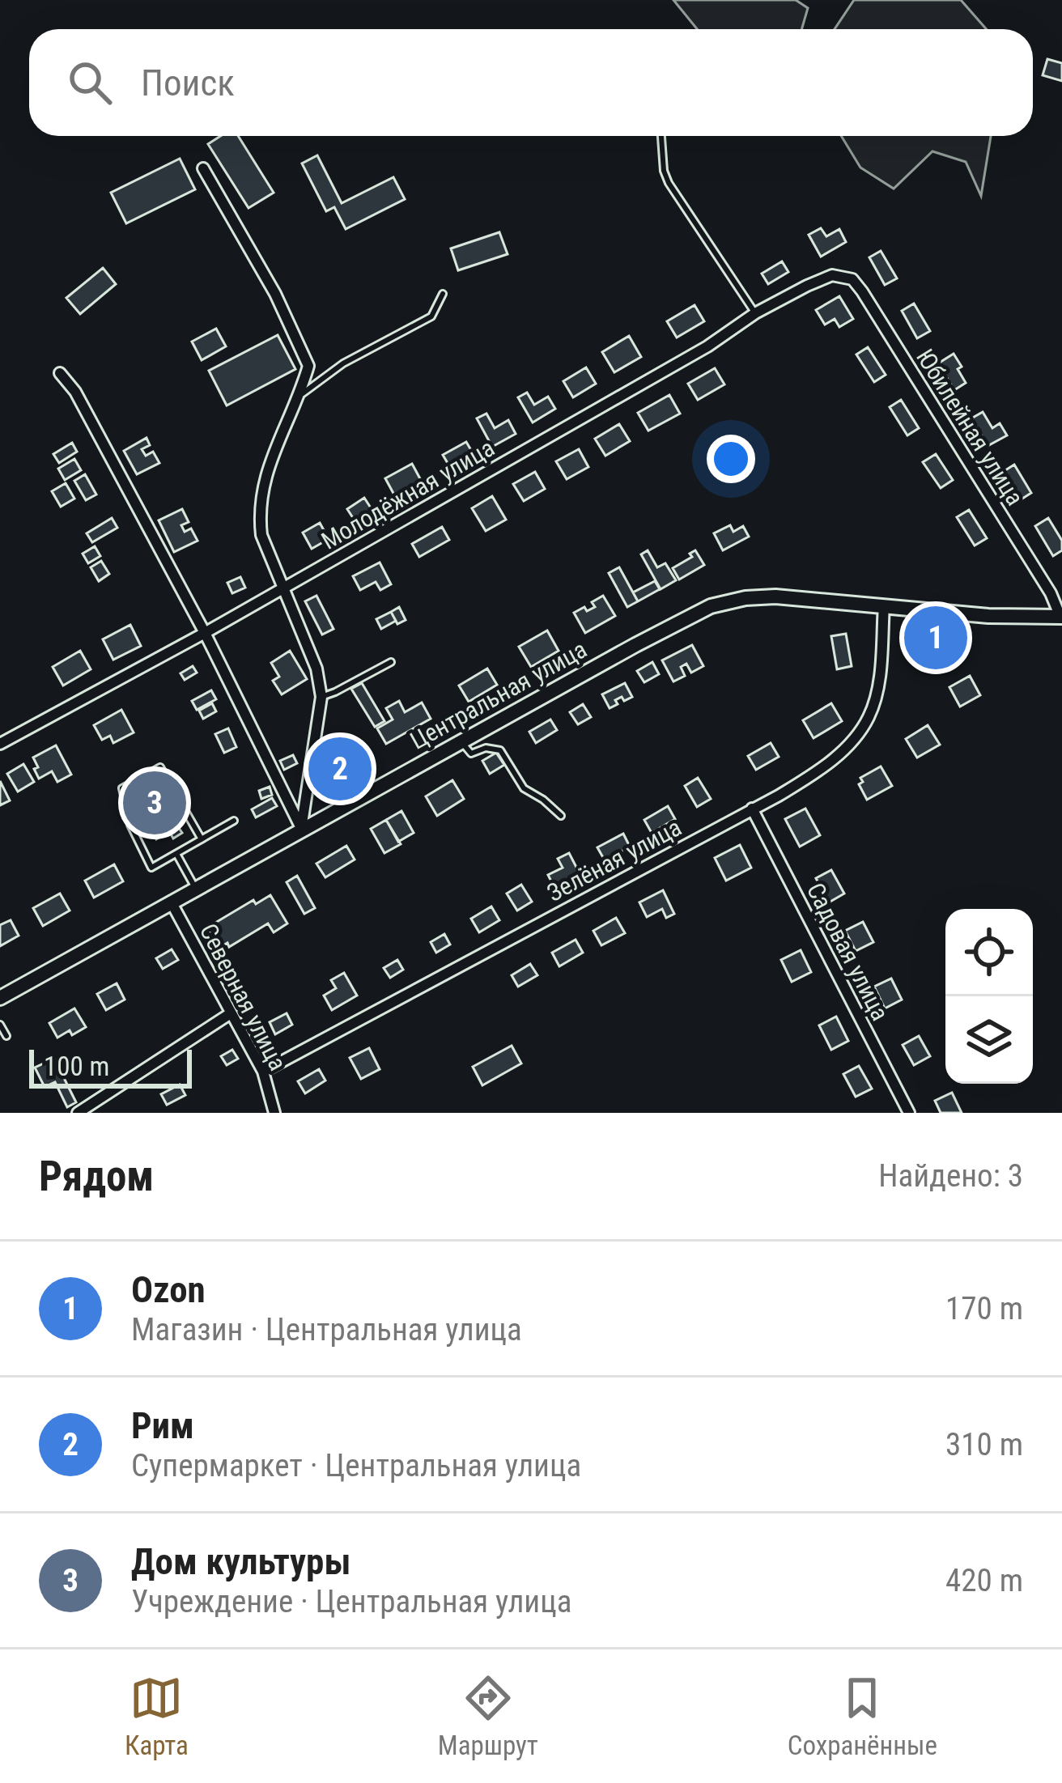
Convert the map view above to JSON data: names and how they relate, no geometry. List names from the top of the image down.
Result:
{
  "streets": {
    "street": [
      "Юбилейная улица",
      "Молодёжная улица",
      "Центральная улица",
      "Зелёная улица",
      "Садовая улица",
      "Северная улица"
    ]
  },
  "crossings": [
    ["Юбилейная улица", "Молодёжная улица"],
    ["Юбилейная улица", "Центральная улица"],
    ["Центральная улица", "Зелёная улица"],
    ["Центральная улица", "Северная улица"],
    ["Зелёная улица", "Садовая улица"],
    ["Зелёная улица", "Северная улица"]
  ],
  "scale_bar": "100 m",
  "page": {
    "search": "Поиск",
    "pins": ["1", "2", "3"],
    "scale": "100 m",
    "heading": ["Рядом", "Найдено: 3"],
    "list": [
      {
        "mark": "1",
        "name": "Ozon",
        "note": "Магазин · Центральная улица",
        "value": "170 m"
      },
      {
        "mark": "2",
        "name": "Рим",
        "note": "Супермаркет · Центральная улица",
        "value": "310 m"
      },
      {
        "mark": "3",
        "name": "Дом культуры",
        "note": "Учреждение · Центральная улица",
        "value": "420 m"
      }
    ],
    "nav": ["Карта", "Маршрут", "Сохранённые"]
  }
}
